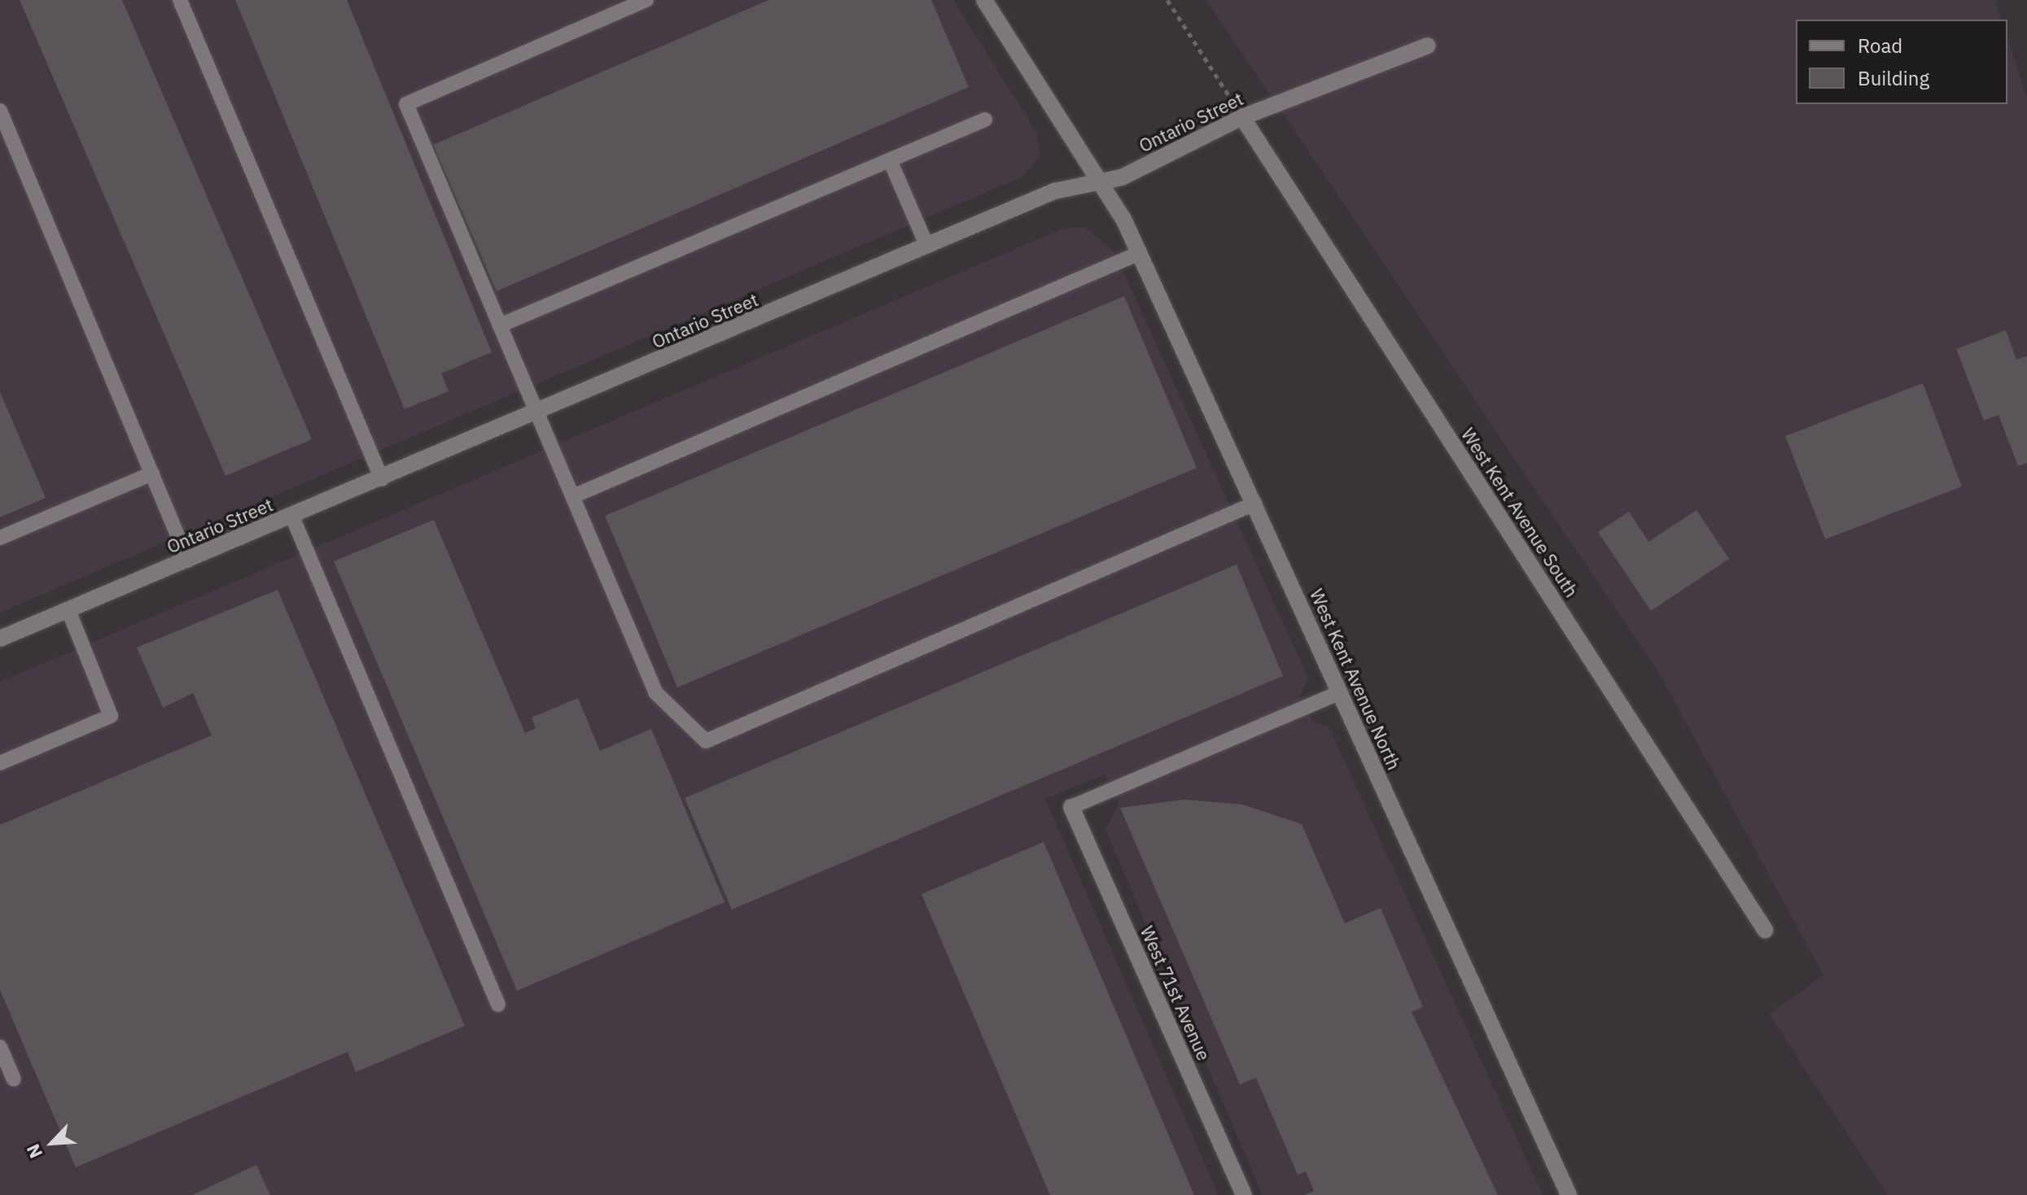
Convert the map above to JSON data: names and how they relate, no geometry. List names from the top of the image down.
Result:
{
  "streets": {
    "street": [
      "Ontario Street",
      "West Kent Avenue South",
      "West Kent Avenue North",
      "West 71st Avenue"
    ]
  },
  "crossings": [
    ["Ontario Street", "West Kent Avenue South"],
    ["Ontario Street", "West Kent Avenue North"]
  ],
  "legend": ["Road", "Building"],
  "north": "bottom left"
}
